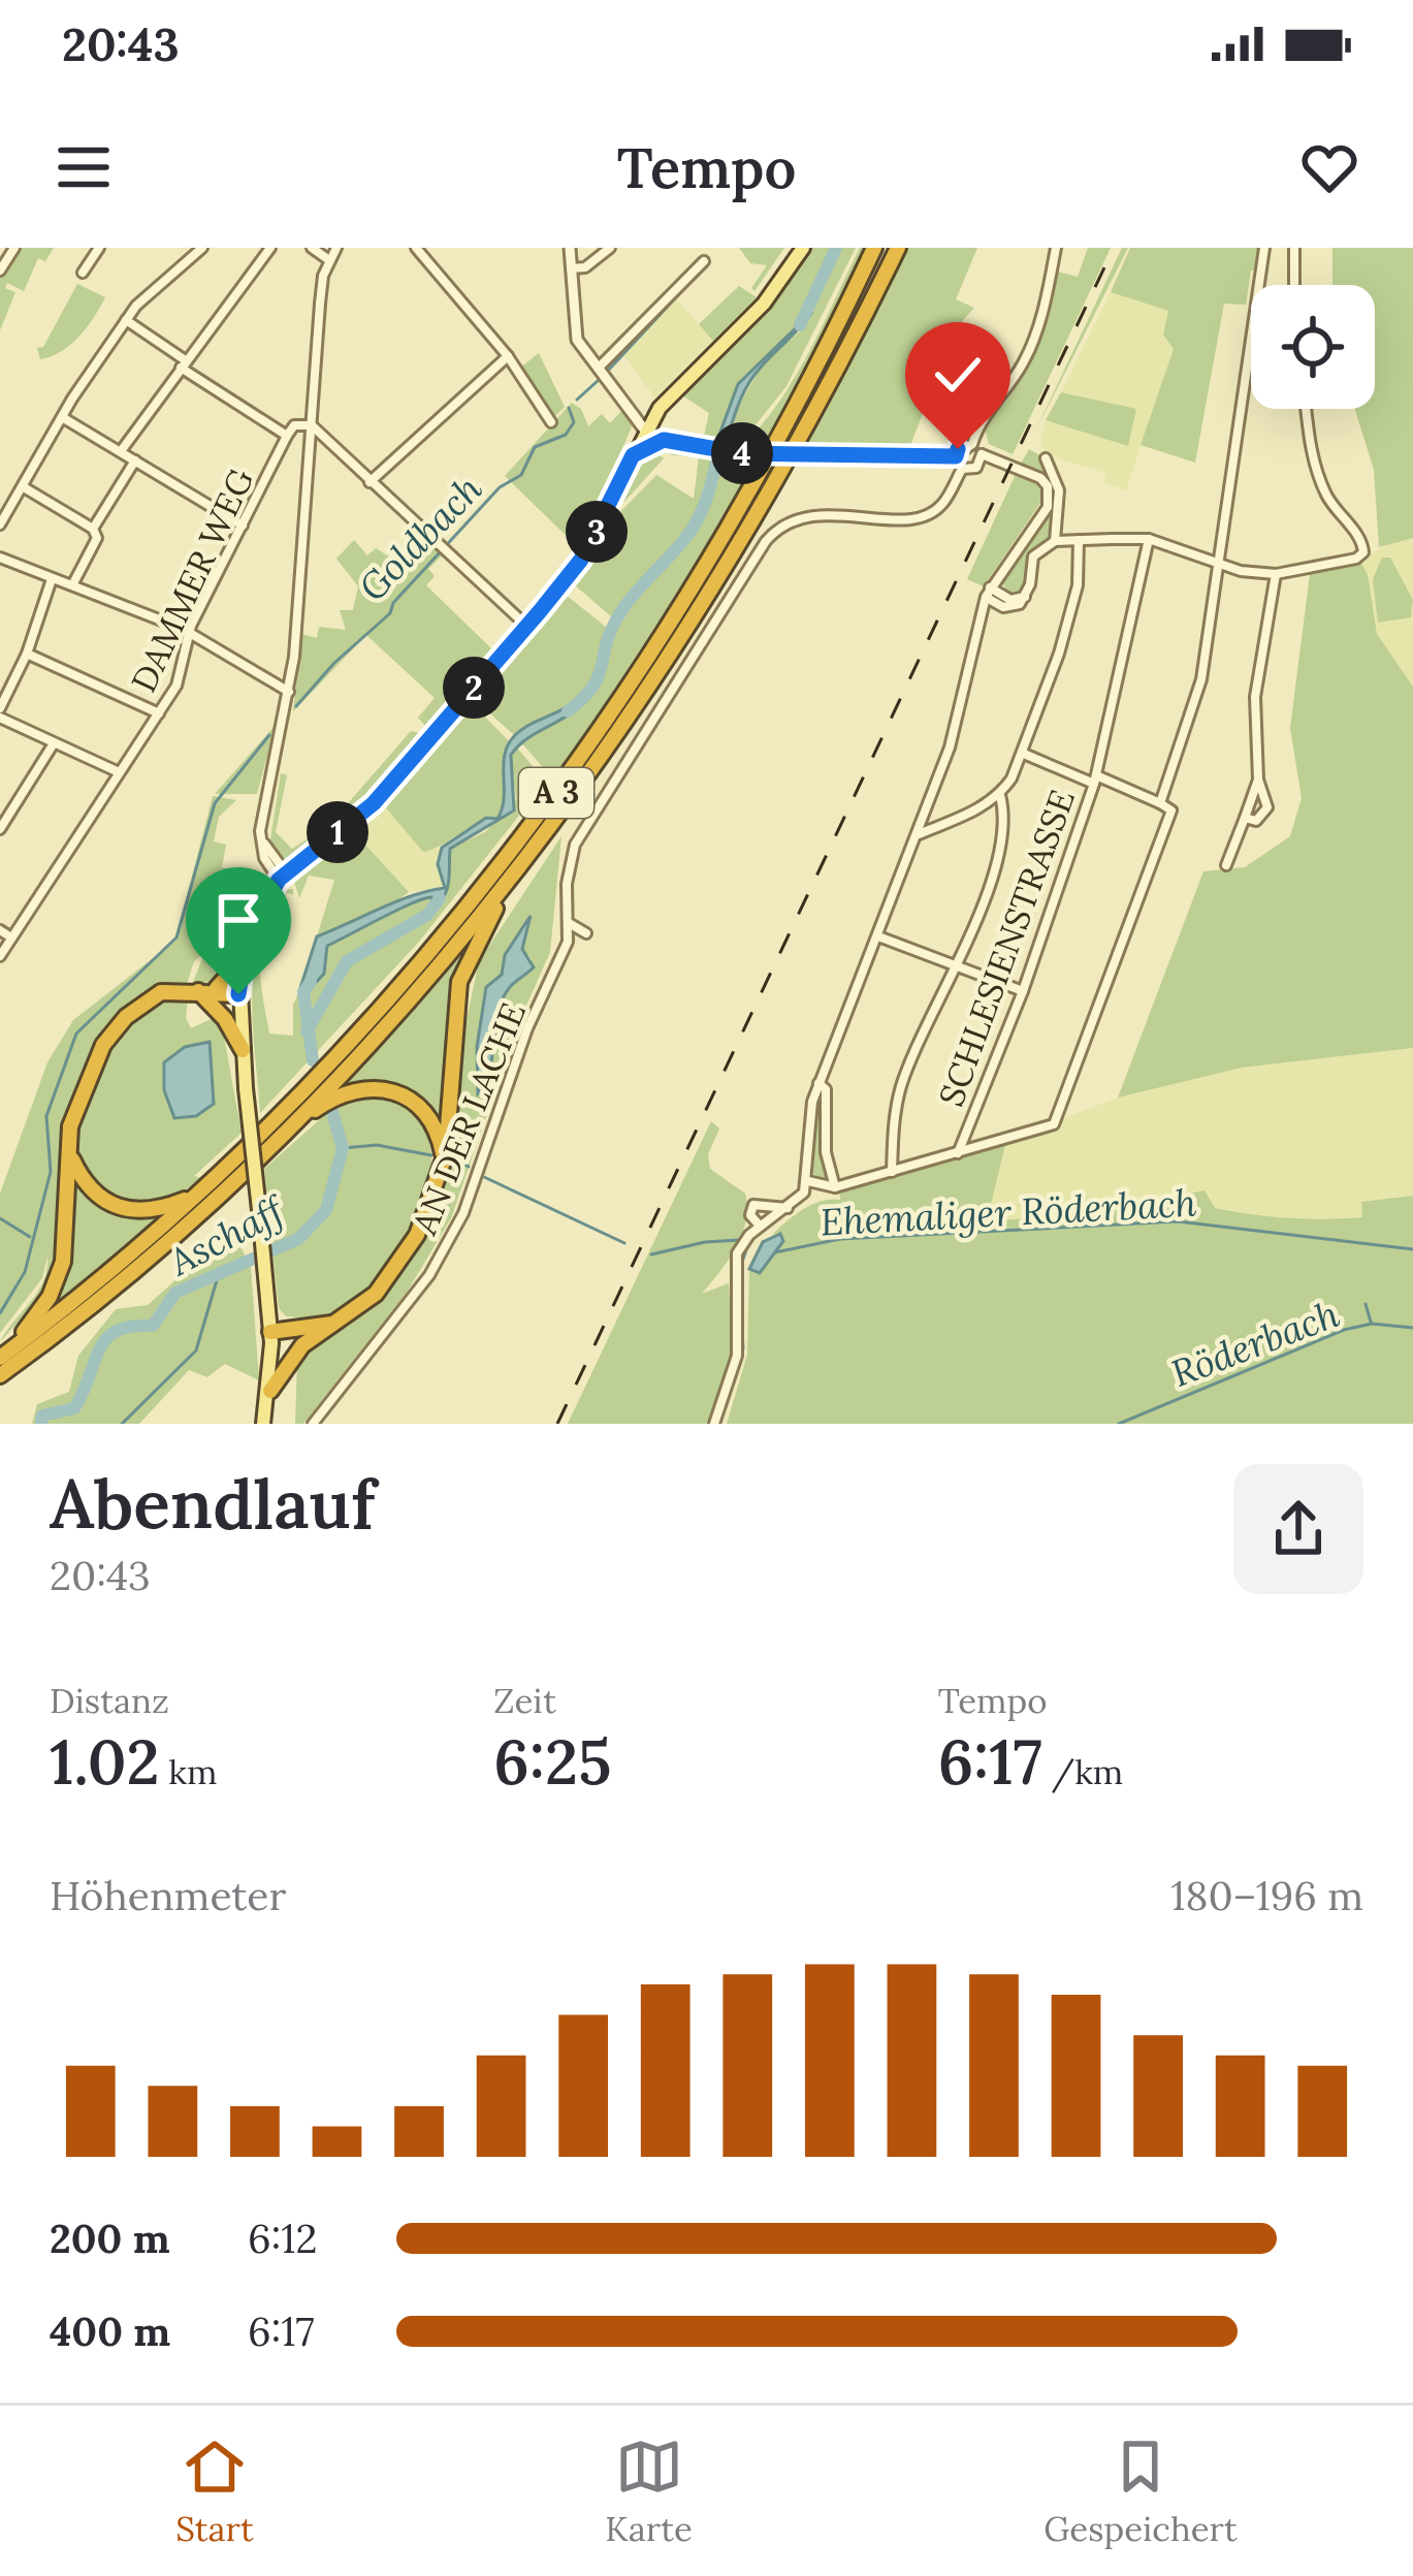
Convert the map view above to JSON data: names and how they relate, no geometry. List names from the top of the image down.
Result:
{
  "streets": {
    "highway": ["A 3"],
    "street": ["DAMMER WEG", "SCHLESIENSTRASSE", "AN DER LACHE"]
  },
  "water": [
    "Goldbach",
    "Ehemaliger Röderbach",
    "Aschaff",
    "Röderbach"
  ],
  "page": {
    "status": "20:43",
    "header": "Tempo",
    "pins": [
      "4",
      "3",
      "2",
      "1"
    ],
    "heading": ["Abendlauf", "20:43"],
    "stats": [
      ["Distanz", "1.02 km"],
      ["Zeit", "6:25"],
      ["Tempo", "6:17 /km"]
    ],
    "chart": ["Höhenmeter", "180–196 m"],
    "list": [
      {
        "name": "200 m",
        "note": "6:12"
      },
      {
        "name": "400 m",
        "note": "6:17"
      }
    ],
    "tabs": ["Start", "Karte", "Gespeichert"]
  }
}
